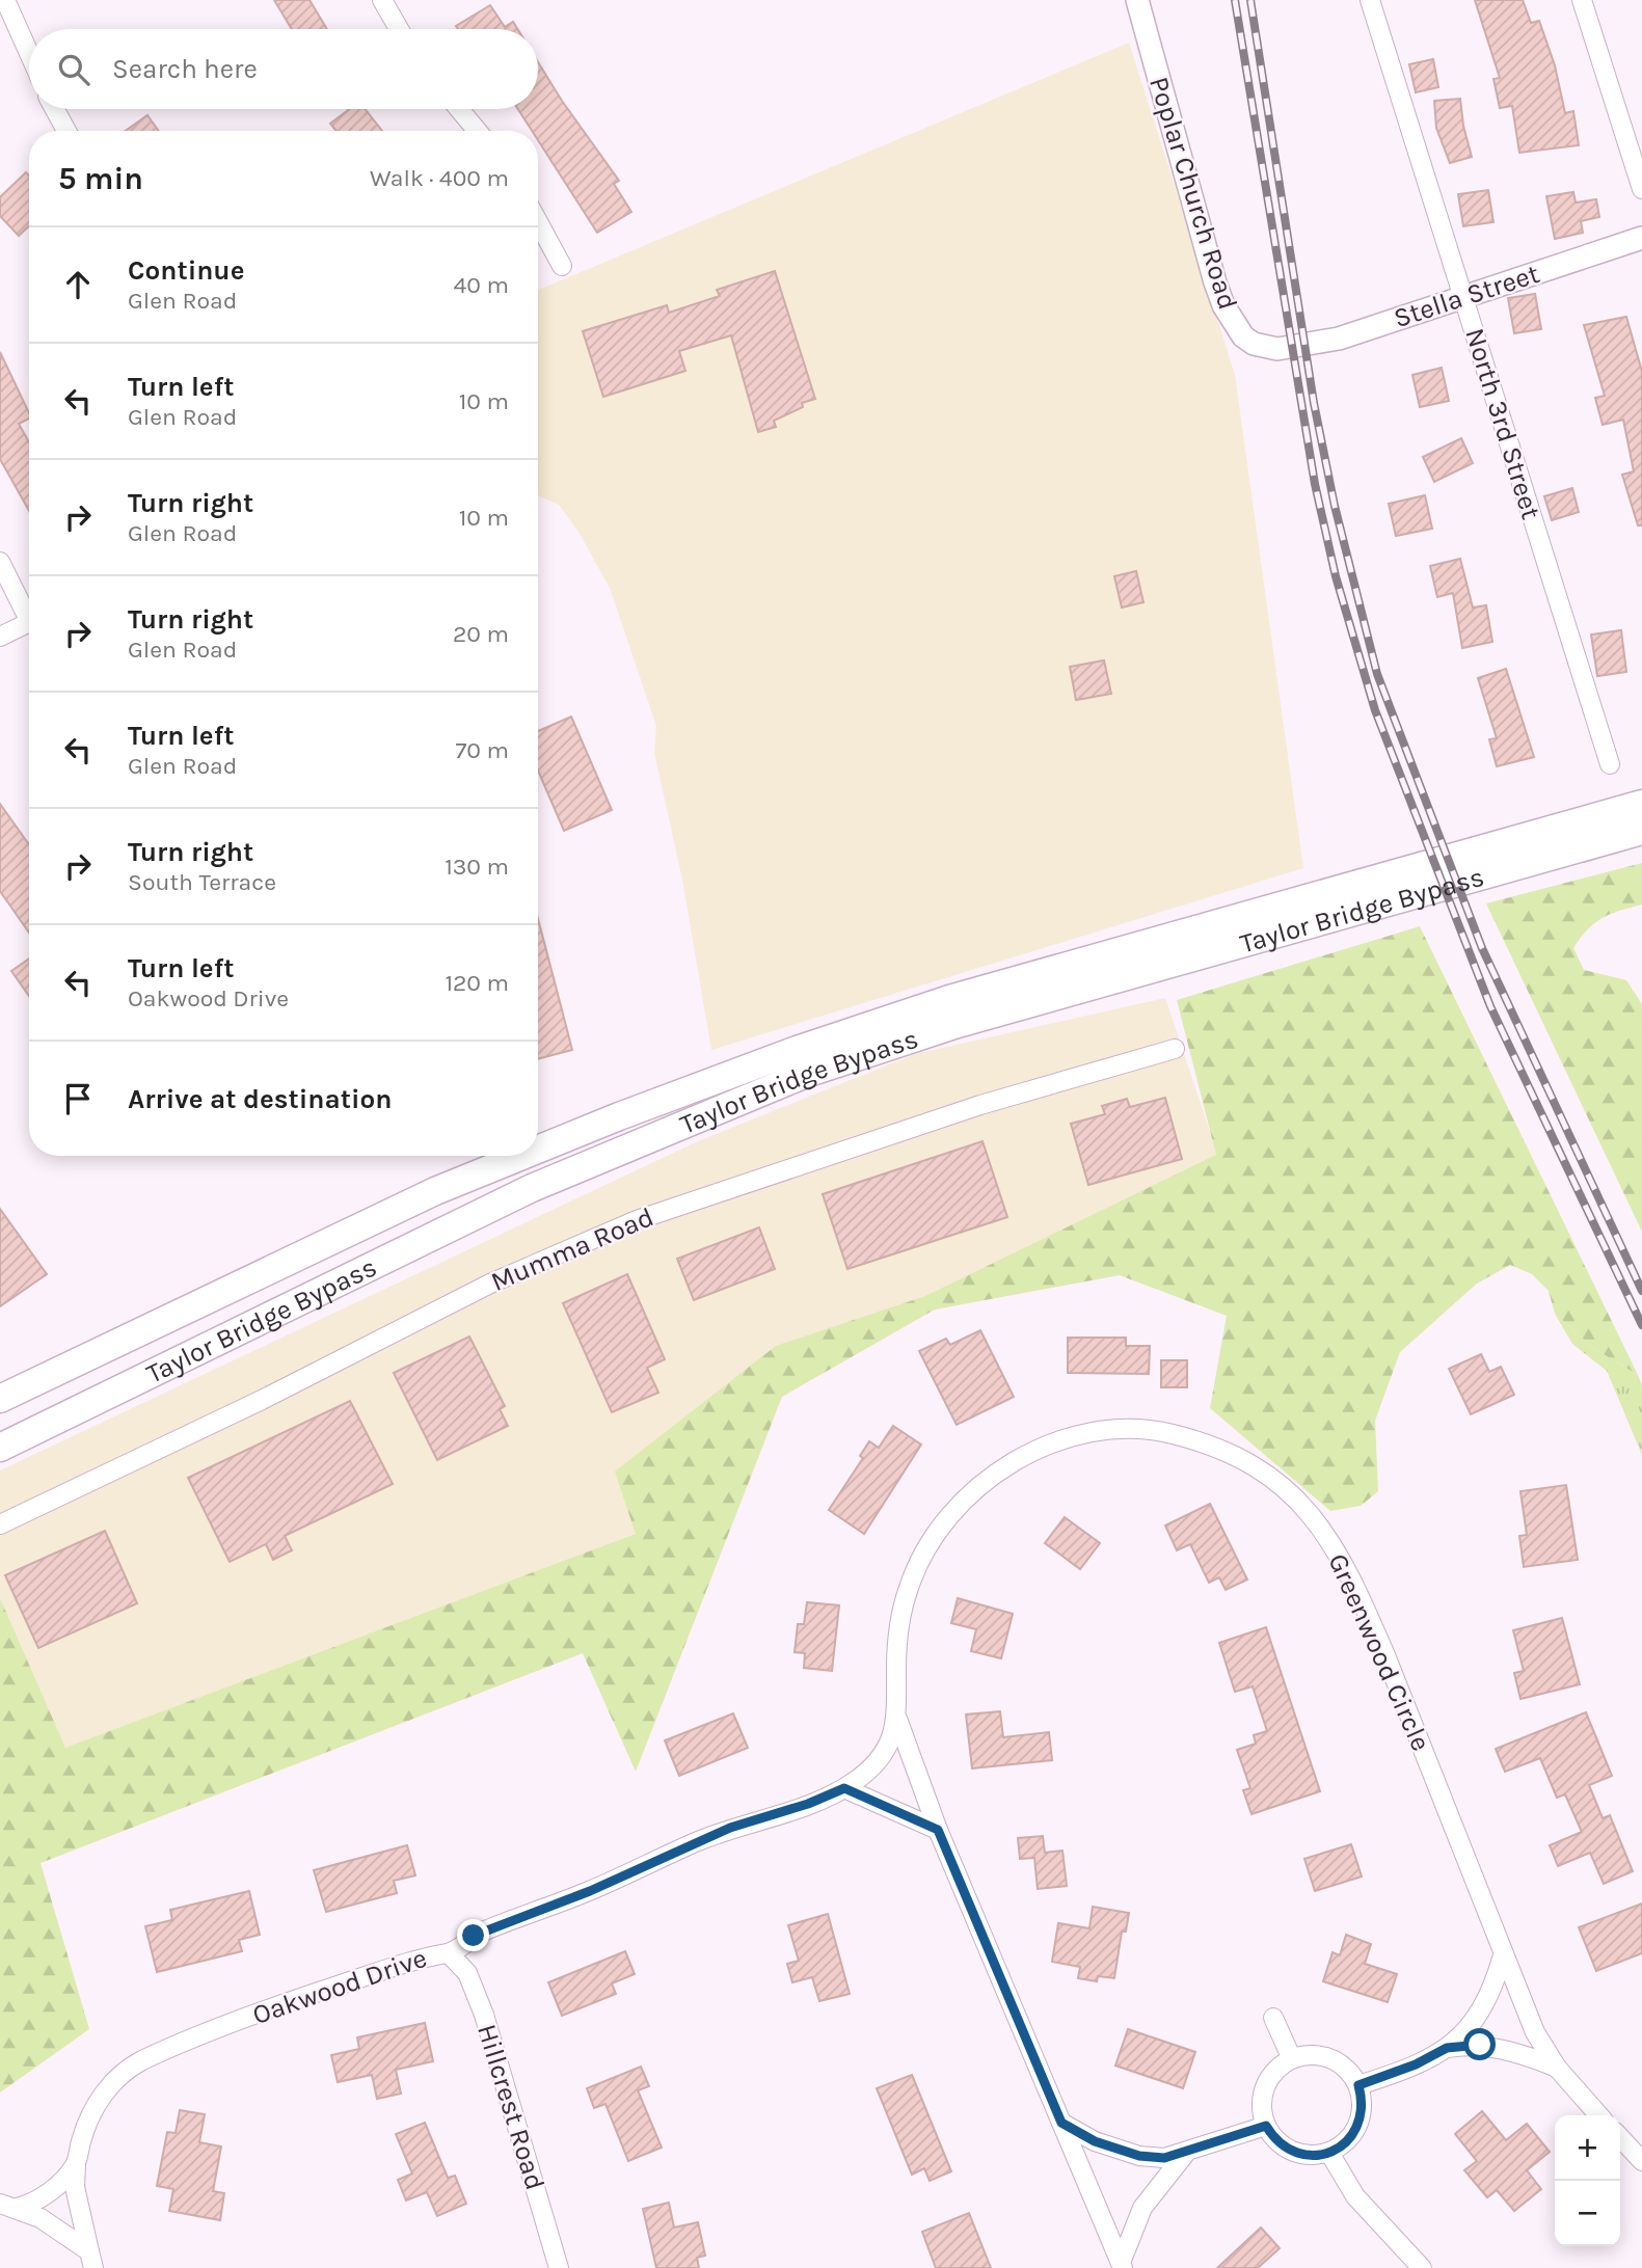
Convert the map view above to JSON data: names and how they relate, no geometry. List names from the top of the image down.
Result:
{
  "streets": {
    "main road": ["Taylor Bridge Bypass"],
    "street": [
      "Poplar Church Road",
      "Stella Street",
      "North 3rd Street",
      "Mumma Road",
      "Greenwood Circle",
      "Oakwood Drive",
      "Hillcrest Road"
    ]
  },
  "crossings": [
    ["Poplar Church Road", "Stella Street"],
    ["Stella Street", "North 3rd Street"],
    ["Greenwood Circle", "Oakwood Drive"],
    ["Oakwood Drive", "Hillcrest Road"]
  ],
  "page": {
    "search": "Search here",
    "heading": ["5 min", "Walk · 400 m"],
    "list": [
      ["Continue", "Glen Road", "40 m"],
      ["Turn left", "Glen Road", "10 m"],
      ["Turn right", "Glen Road", "10 m"],
      ["Turn right", "Glen Road", "20 m"],
      ["Turn left", "Glen Road", "70 m"],
      ["Turn right", "South Terrace", "130 m"],
      ["Turn left", "Oakwood Drive", "120 m"],
      "Arrive at destination"
    ],
    "map_buttons": ["+", "−"]
  }
}
